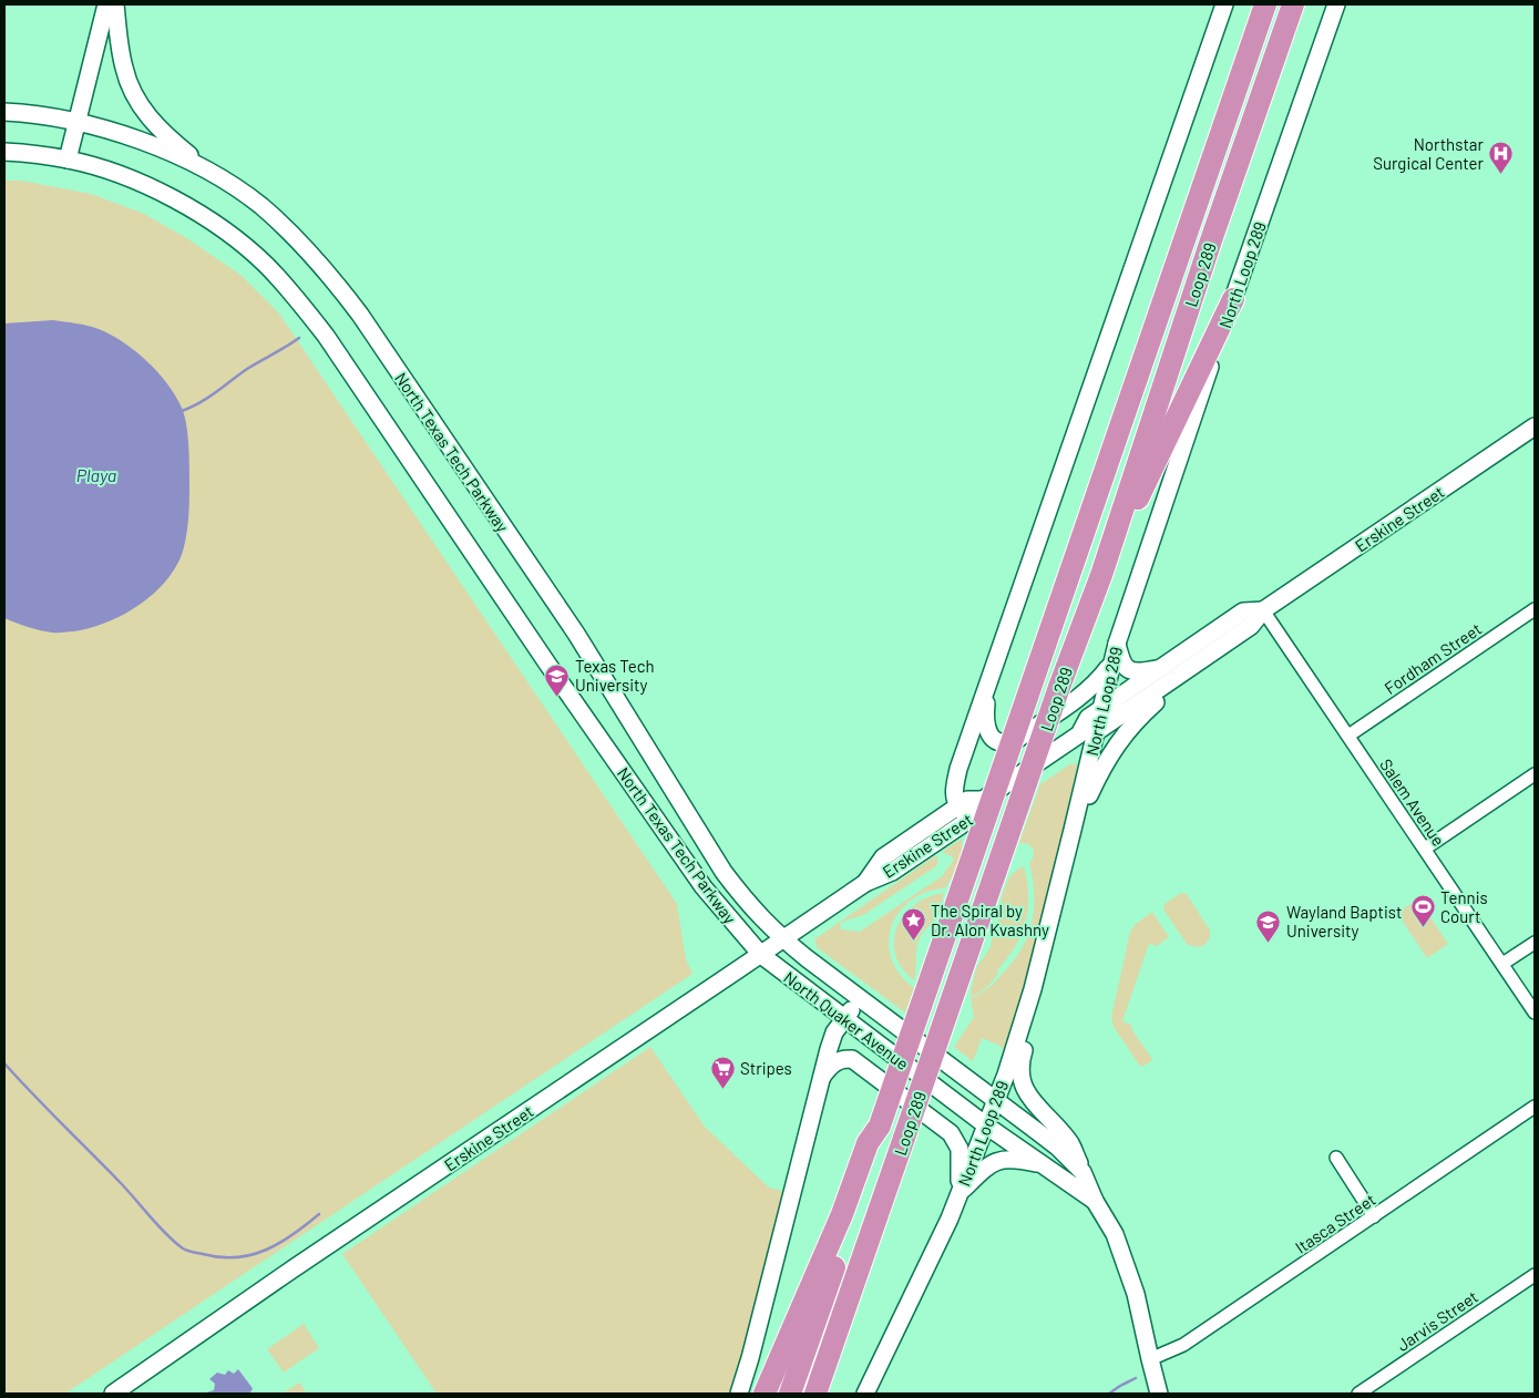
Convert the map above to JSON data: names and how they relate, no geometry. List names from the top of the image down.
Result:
{
  "streets": {
    "highway": ["Loop 289"],
    "main road": [
      "North Loop 289",
      "North Texas Tech Parkway",
      "Erskine Street",
      "North Quaker Avenue"
    ],
    "street": [
      "Fordham Street",
      "Salem Avenue",
      "Itasca Street",
      "Jarvis Street"
    ]
  },
  "crossings": [
    ["North Loop 289", "Erskine Street"],
    ["North Loop 289", "North Quaker Avenue"],
    ["North Texas Tech Parkway", "Erskine Street"],
    ["North Texas Tech Parkway", "North Quaker Avenue"],
    ["Erskine Street", "Salem Avenue"],
    ["Erskine Street", "North Quaker Avenue"],
    ["Fordham Street", "Salem Avenue"],
    ["North Quaker Avenue", "Itasca Street"]
  ],
  "water": ["Playa"],
  "places": {
    "hospital": ["Northstar Surgical Center"],
    "school or university": ["Texas Tech University", "Wayland Baptist University"],
    "sports": ["Tennis Court"],
    "place": ["The Spiral by Dr. Alon Kvashny"],
    "supermarket": ["Stripes"]
  }
}
